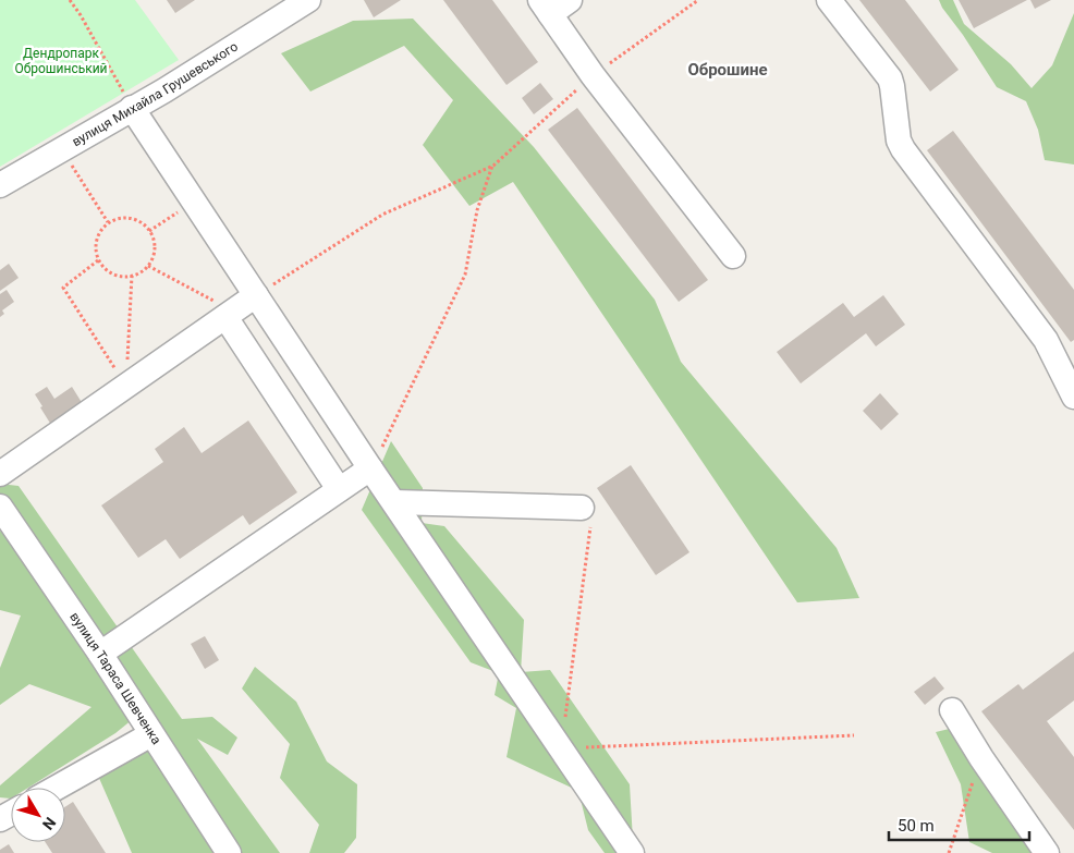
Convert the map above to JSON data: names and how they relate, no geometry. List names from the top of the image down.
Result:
{
  "streets": {
    "street": ["вулиця Михайла Грушевського", "вулиця Тараса Шевченка"]
  },
  "districts": ["Оброшине"],
  "parks": ["Дендропарк Оброшинський"],
  "scale_bar": "50 m",
  "north": "bottom right"
}
